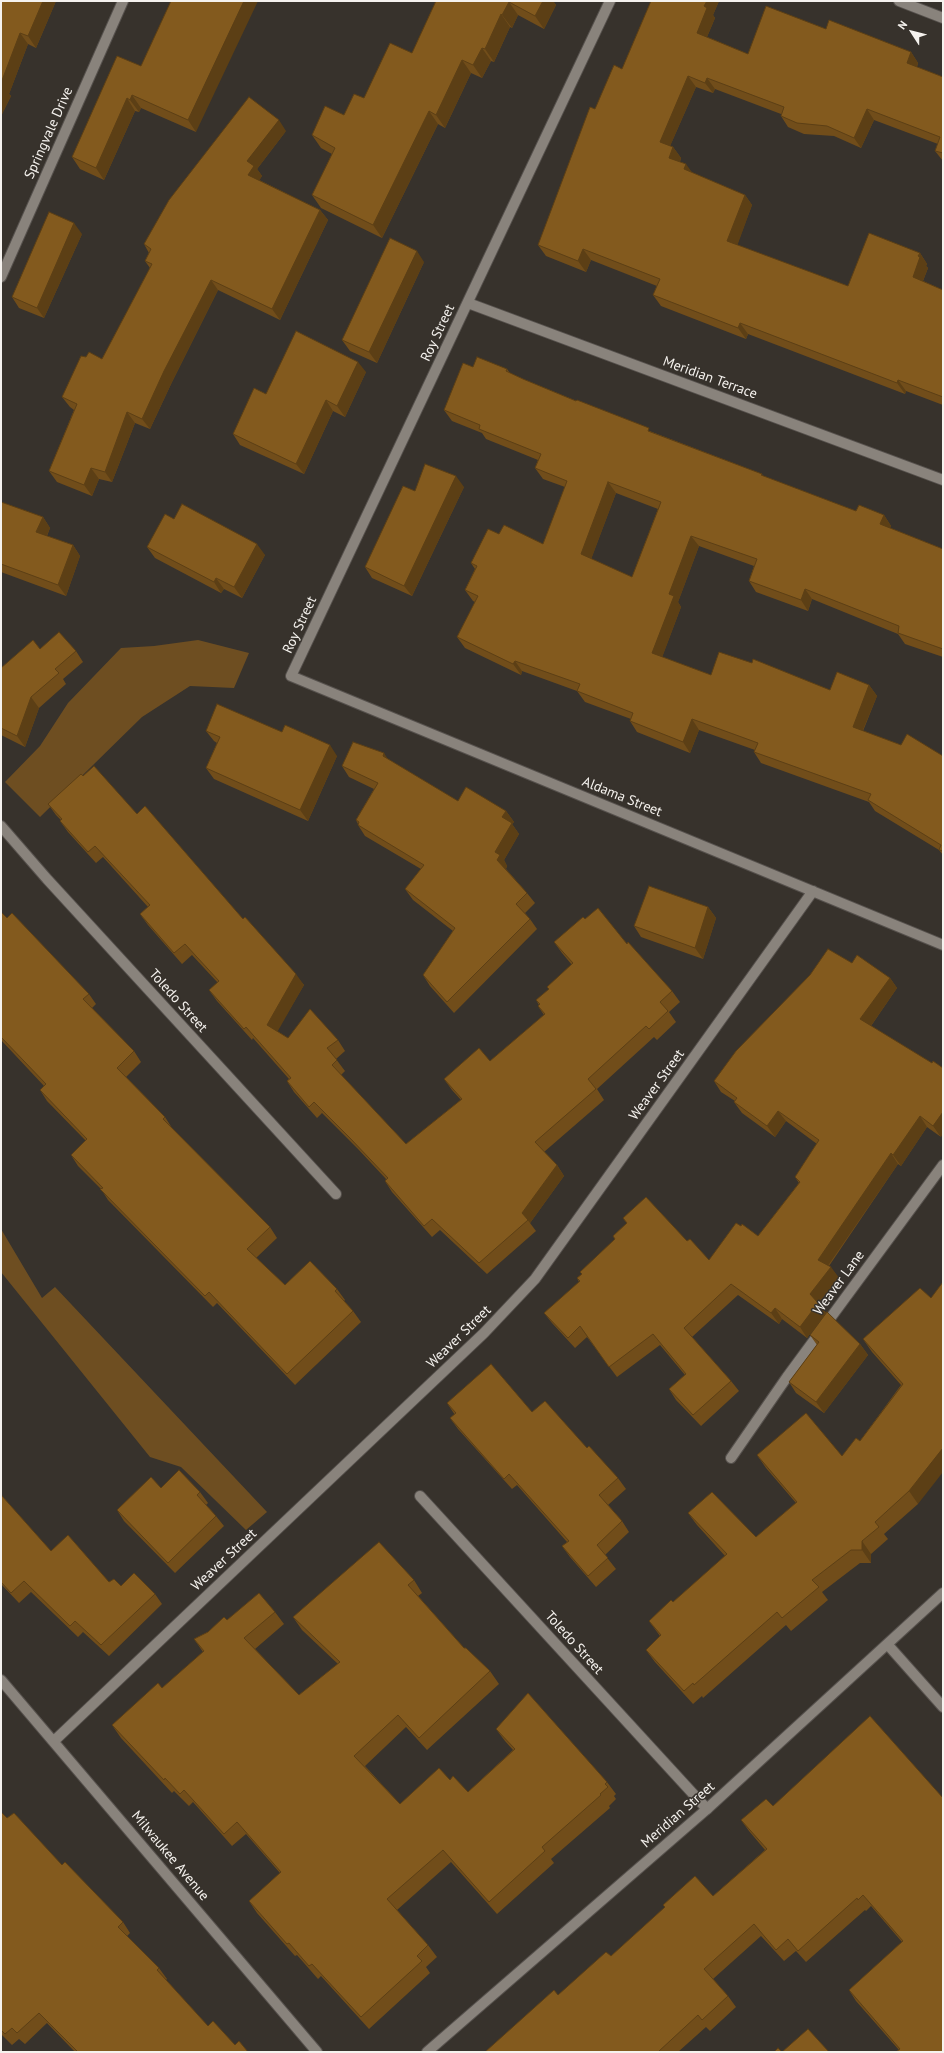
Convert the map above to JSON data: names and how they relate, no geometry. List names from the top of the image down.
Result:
{
  "streets": {
    "street": [
      "Springvale Drive",
      "Roy Street",
      "Meridian Terrace",
      "Aldama Street",
      "Toledo Street",
      "Weaver Street",
      "Weaver Lane",
      "Meridian Street",
      "Milwaukee Avenue"
    ]
  },
  "crossings": [
    ["Roy Street", "Meridian Terrace"],
    ["Roy Street", "Aldama Street"],
    ["Aldama Street", "Weaver Street"],
    ["Toledo Street", "Meridian Street"],
    ["Weaver Street", "Milwaukee Avenue"]
  ],
  "north": "top left"
}
